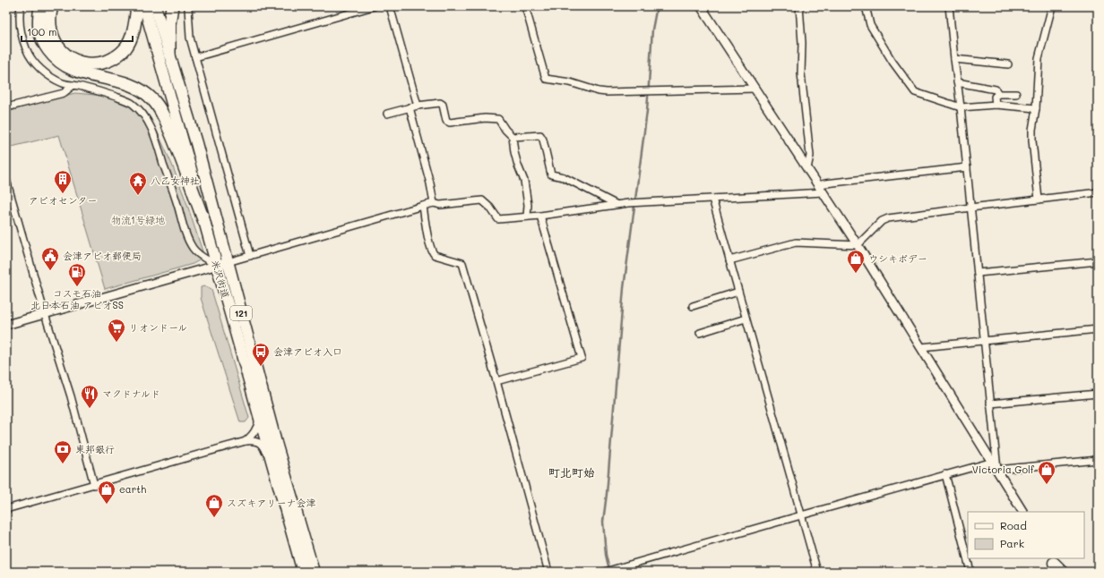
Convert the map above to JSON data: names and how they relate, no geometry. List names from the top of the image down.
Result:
{
  "streets": {
    "highway": ["米沢街道", "121"]
  },
  "districts": ["町北町始"],
  "parks": ["物流1号緑地"],
  "places": {
    "building": ["アピオセンター"],
    "temple": ["八乙女神社"],
    "public building": ["会津アピオ郵便局"],
    "shop": [
      "ウシキボデー",
      "Victoria Golf",
      "earth",
      "スズキアリーナ会津"
    ],
    "fuel station": ["コスモ石油 北日本石油 アピオSS"],
    "supermarket": ["リオンドール"],
    "bus stop": ["会津アピオ入口"],
    "restaurant": ["マクドナルド"],
    "bank": ["東邦銀行"]
  },
  "legend": ["Road", "Park"],
  "scale_bar": "100 m"
}
